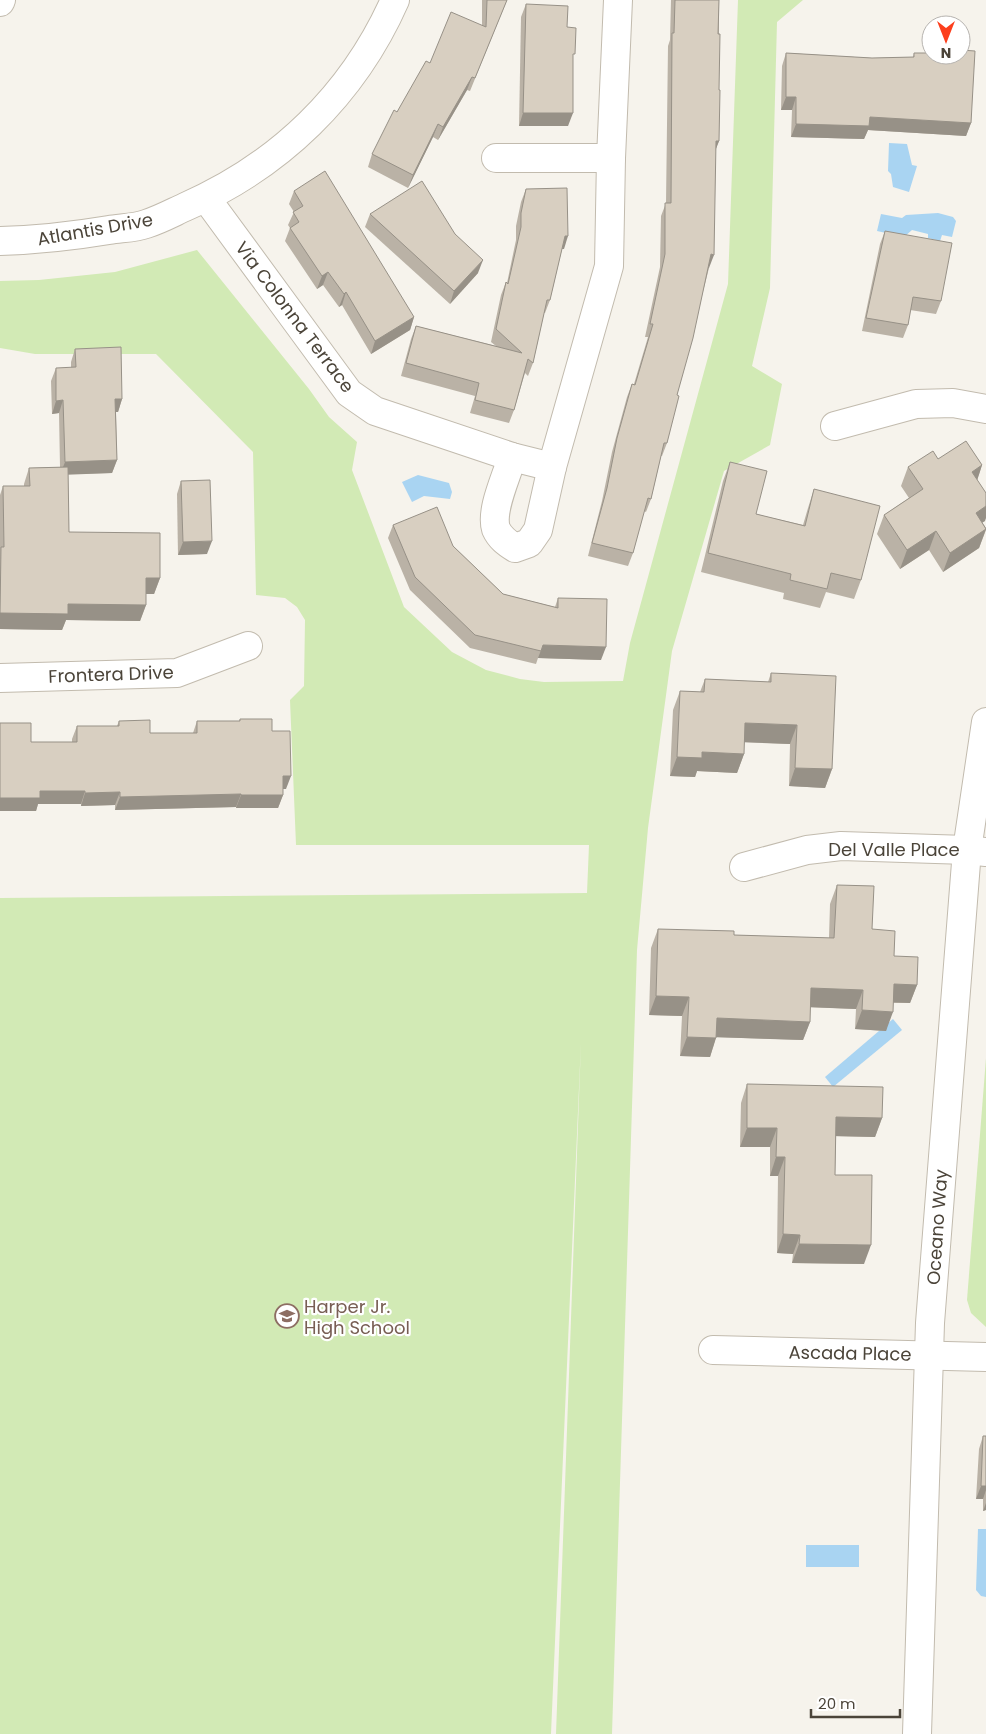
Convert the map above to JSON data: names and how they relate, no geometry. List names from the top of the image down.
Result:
{
  "streets": {
    "street": [
      "Atlantis Drive",
      "Via Colonna Terrace",
      "Frontera Drive",
      "Del Valle Place",
      "Oceano Way",
      "Ascada Place"
    ]
  },
  "crossings": [
    ["Atlantis Drive", "Via Colonna Terrace"],
    ["Del Valle Place", "Oceano Way"],
    ["Oceano Way", "Ascada Place"]
  ],
  "places": {
    "school or university": ["Harper Jr. High School"]
  },
  "scale_bar": "20 m",
  "north": "bottom"
}
